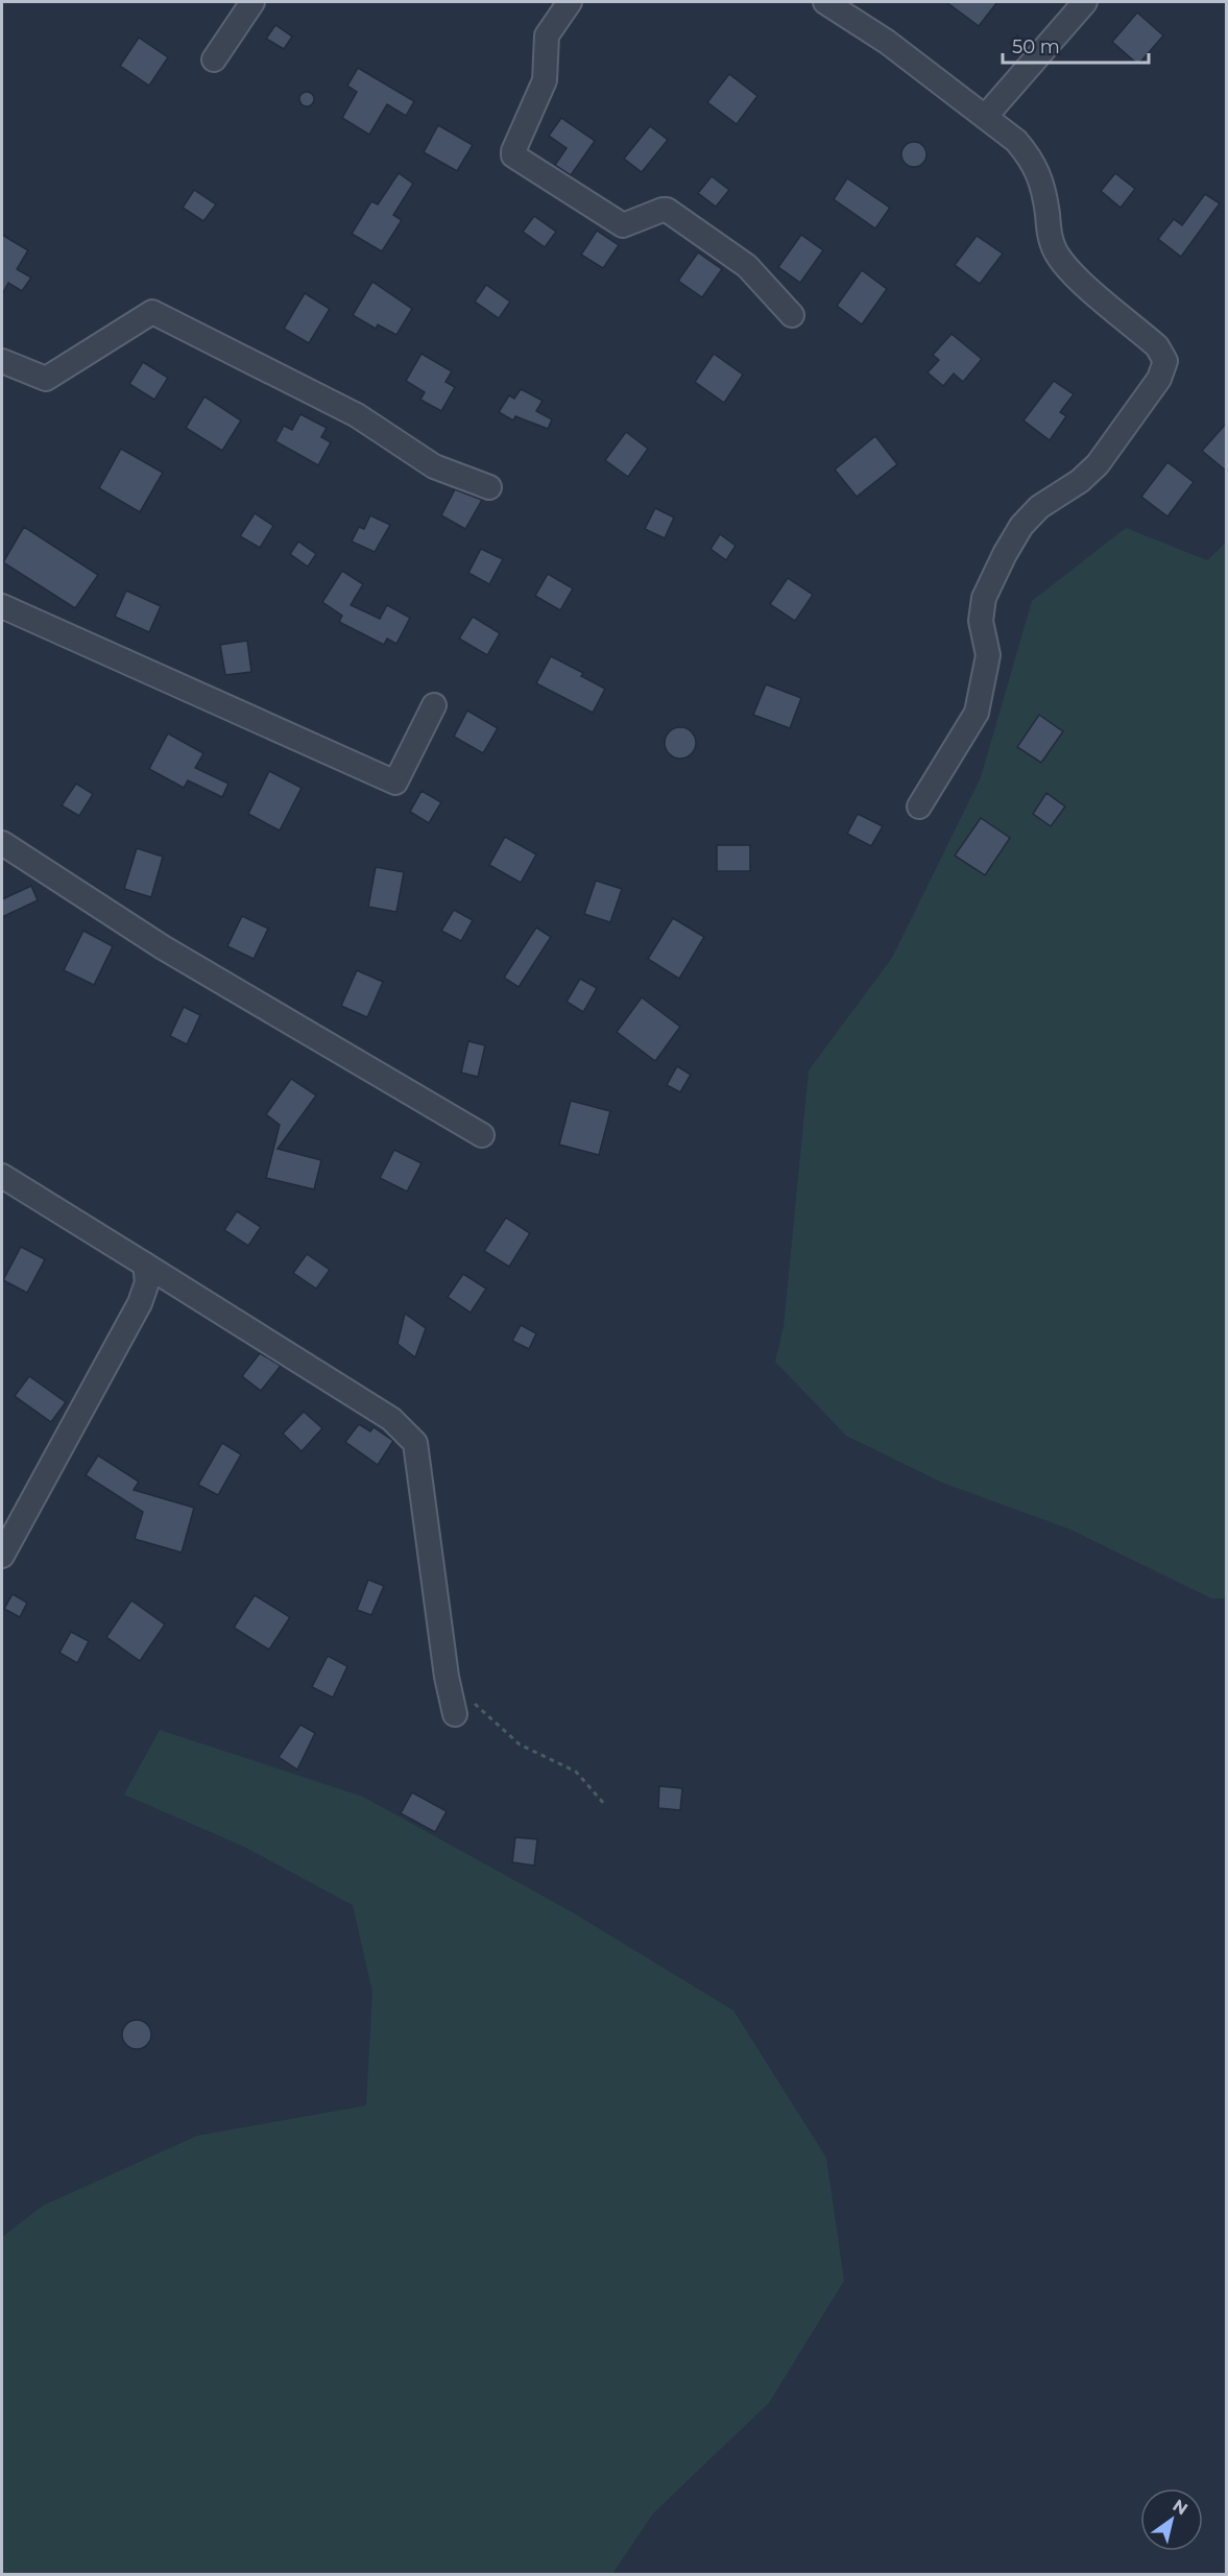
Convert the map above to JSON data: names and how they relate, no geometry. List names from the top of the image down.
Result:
{
  "scale_bar": "50 m",
  "north": "top right"
}
